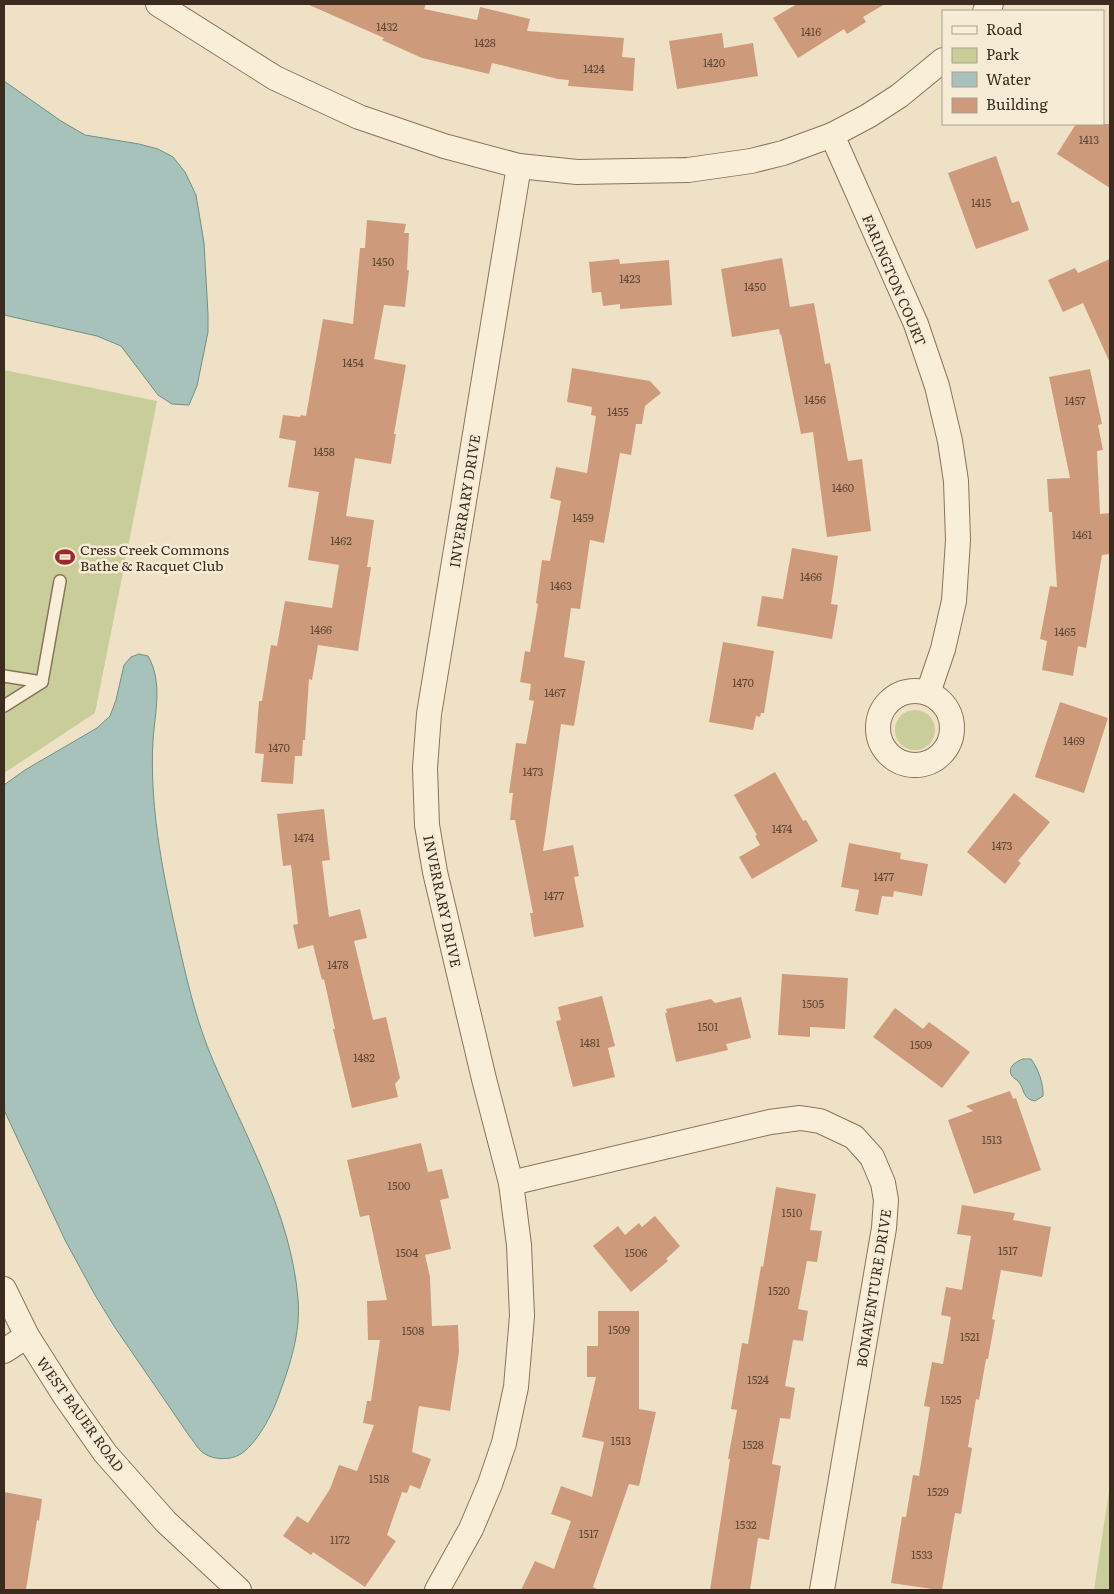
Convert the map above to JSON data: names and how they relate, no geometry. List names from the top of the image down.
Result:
{
  "streets": {
    "street": [
      "FARINGTON COURT",
      "INVERRARY DRIVE",
      "BONAVENTURE DRIVE",
      "WEST BAUER ROAD"
    ]
  },
  "crossings": [
    ["INVERRARY DRIVE", "BONAVENTURE DRIVE"]
  ],
  "places": {
    "sports": ["Cress Creek Commons Bathe & Racquet Club"]
  },
  "house_numbers": [
    "1432",
    "1416",
    "1428",
    "1420",
    "1424",
    "1413",
    "1415",
    "1450",
    "1423",
    "1450",
    "1454",
    "1456",
    "1457",
    "1455",
    "1458",
    "1460",
    "1459",
    "1461",
    "1462",
    "1466",
    "1463",
    "1466",
    "1465",
    "1470",
    "1467",
    "1469",
    "1470",
    "1473",
    "1474",
    "1474",
    "1473",
    "1477",
    "1477",
    "1478",
    "1505",
    "1501",
    "1481",
    "1509",
    "1482",
    "1513",
    "1500",
    "1510",
    "1517",
    "1504",
    "1506",
    "1520",
    "1509",
    "1508",
    "1521",
    "1524",
    "1525",
    "1513",
    "1528",
    "1518",
    "1529",
    "1532",
    "1517",
    "1172",
    "1533"
  ],
  "legend": [
    "Road",
    "Park",
    "Water",
    "Building"
  ]
}
